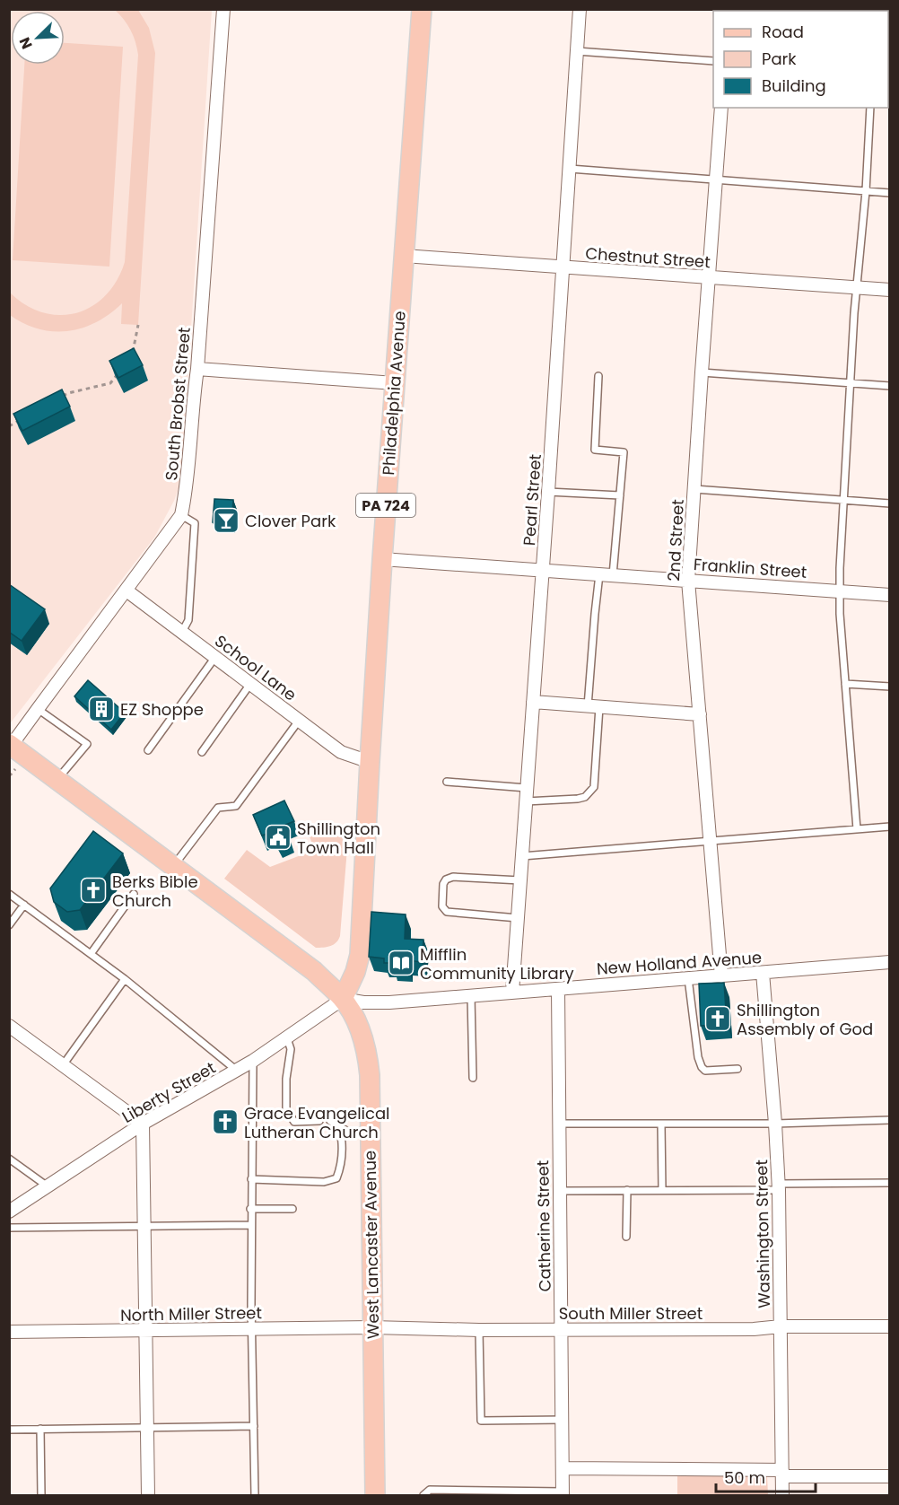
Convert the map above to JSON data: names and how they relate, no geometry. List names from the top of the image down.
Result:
{
  "streets": {
    "main road": ["Philadelphia Avenue", "PA 724", "West Lancaster Avenue"],
    "street": [
      "Chestnut Street",
      "South Brobst Street",
      "Pearl Street",
      "2nd Street",
      "Franklin Street",
      "School Lane",
      "New Holland Avenue",
      "Liberty Street",
      "Catherine Street",
      "Washington Street",
      "South Miller Street",
      "North Miller Street"
    ]
  },
  "crossings": [
    ["Chestnut Street", "Philadelphia Avenue"],
    ["Chestnut Street", "Pearl Street"],
    ["Chestnut Street", "2nd Street"],
    ["Philadelphia Avenue", "Franklin Street"],
    ["Philadelphia Avenue", "School Lane"],
    ["Philadelphia Avenue", "New Holland Avenue"],
    ["Philadelphia Avenue", "Liberty Street"],
    ["Philadelphia Avenue", "West Lancaster Avenue"],
    ["South Brobst Street", "School Lane"],
    ["South Brobst Street", "West Lancaster Avenue"],
    ["Pearl Street", "Franklin Street"],
    ["Pearl Street", "New Holland Avenue"],
    ["2nd Street", "Franklin Street"],
    ["2nd Street", "New Holland Avenue"],
    ["New Holland Avenue", "Liberty Street"],
    ["New Holland Avenue", "Catherine Street"],
    ["New Holland Avenue", "Washington Street"],
    ["New Holland Avenue", "West Lancaster Avenue"],
    ["Liberty Street", "West Lancaster Avenue"],
    ["Catherine Street", "South Miller Street"],
    ["Washington Street", "South Miller Street"],
    ["West Lancaster Avenue", "South Miller Street"],
    ["West Lancaster Avenue", "North Miller Street"],
    ["South Miller Street", "North Miller Street"]
  ],
  "places": {
    "bar": ["Clover Park"],
    "building": ["EZ Shoppe"],
    "public building": ["Shillington Town Hall"],
    "church": ["Berks Bible Church", "Shillington Assembly of God", "Grace Evangelical Lutheran Church"],
    "library": ["Mifflin Community Library"]
  },
  "legend": ["Road", "Park", "Building"],
  "scale_bar": "50 m",
  "north": "bottom left"
}
